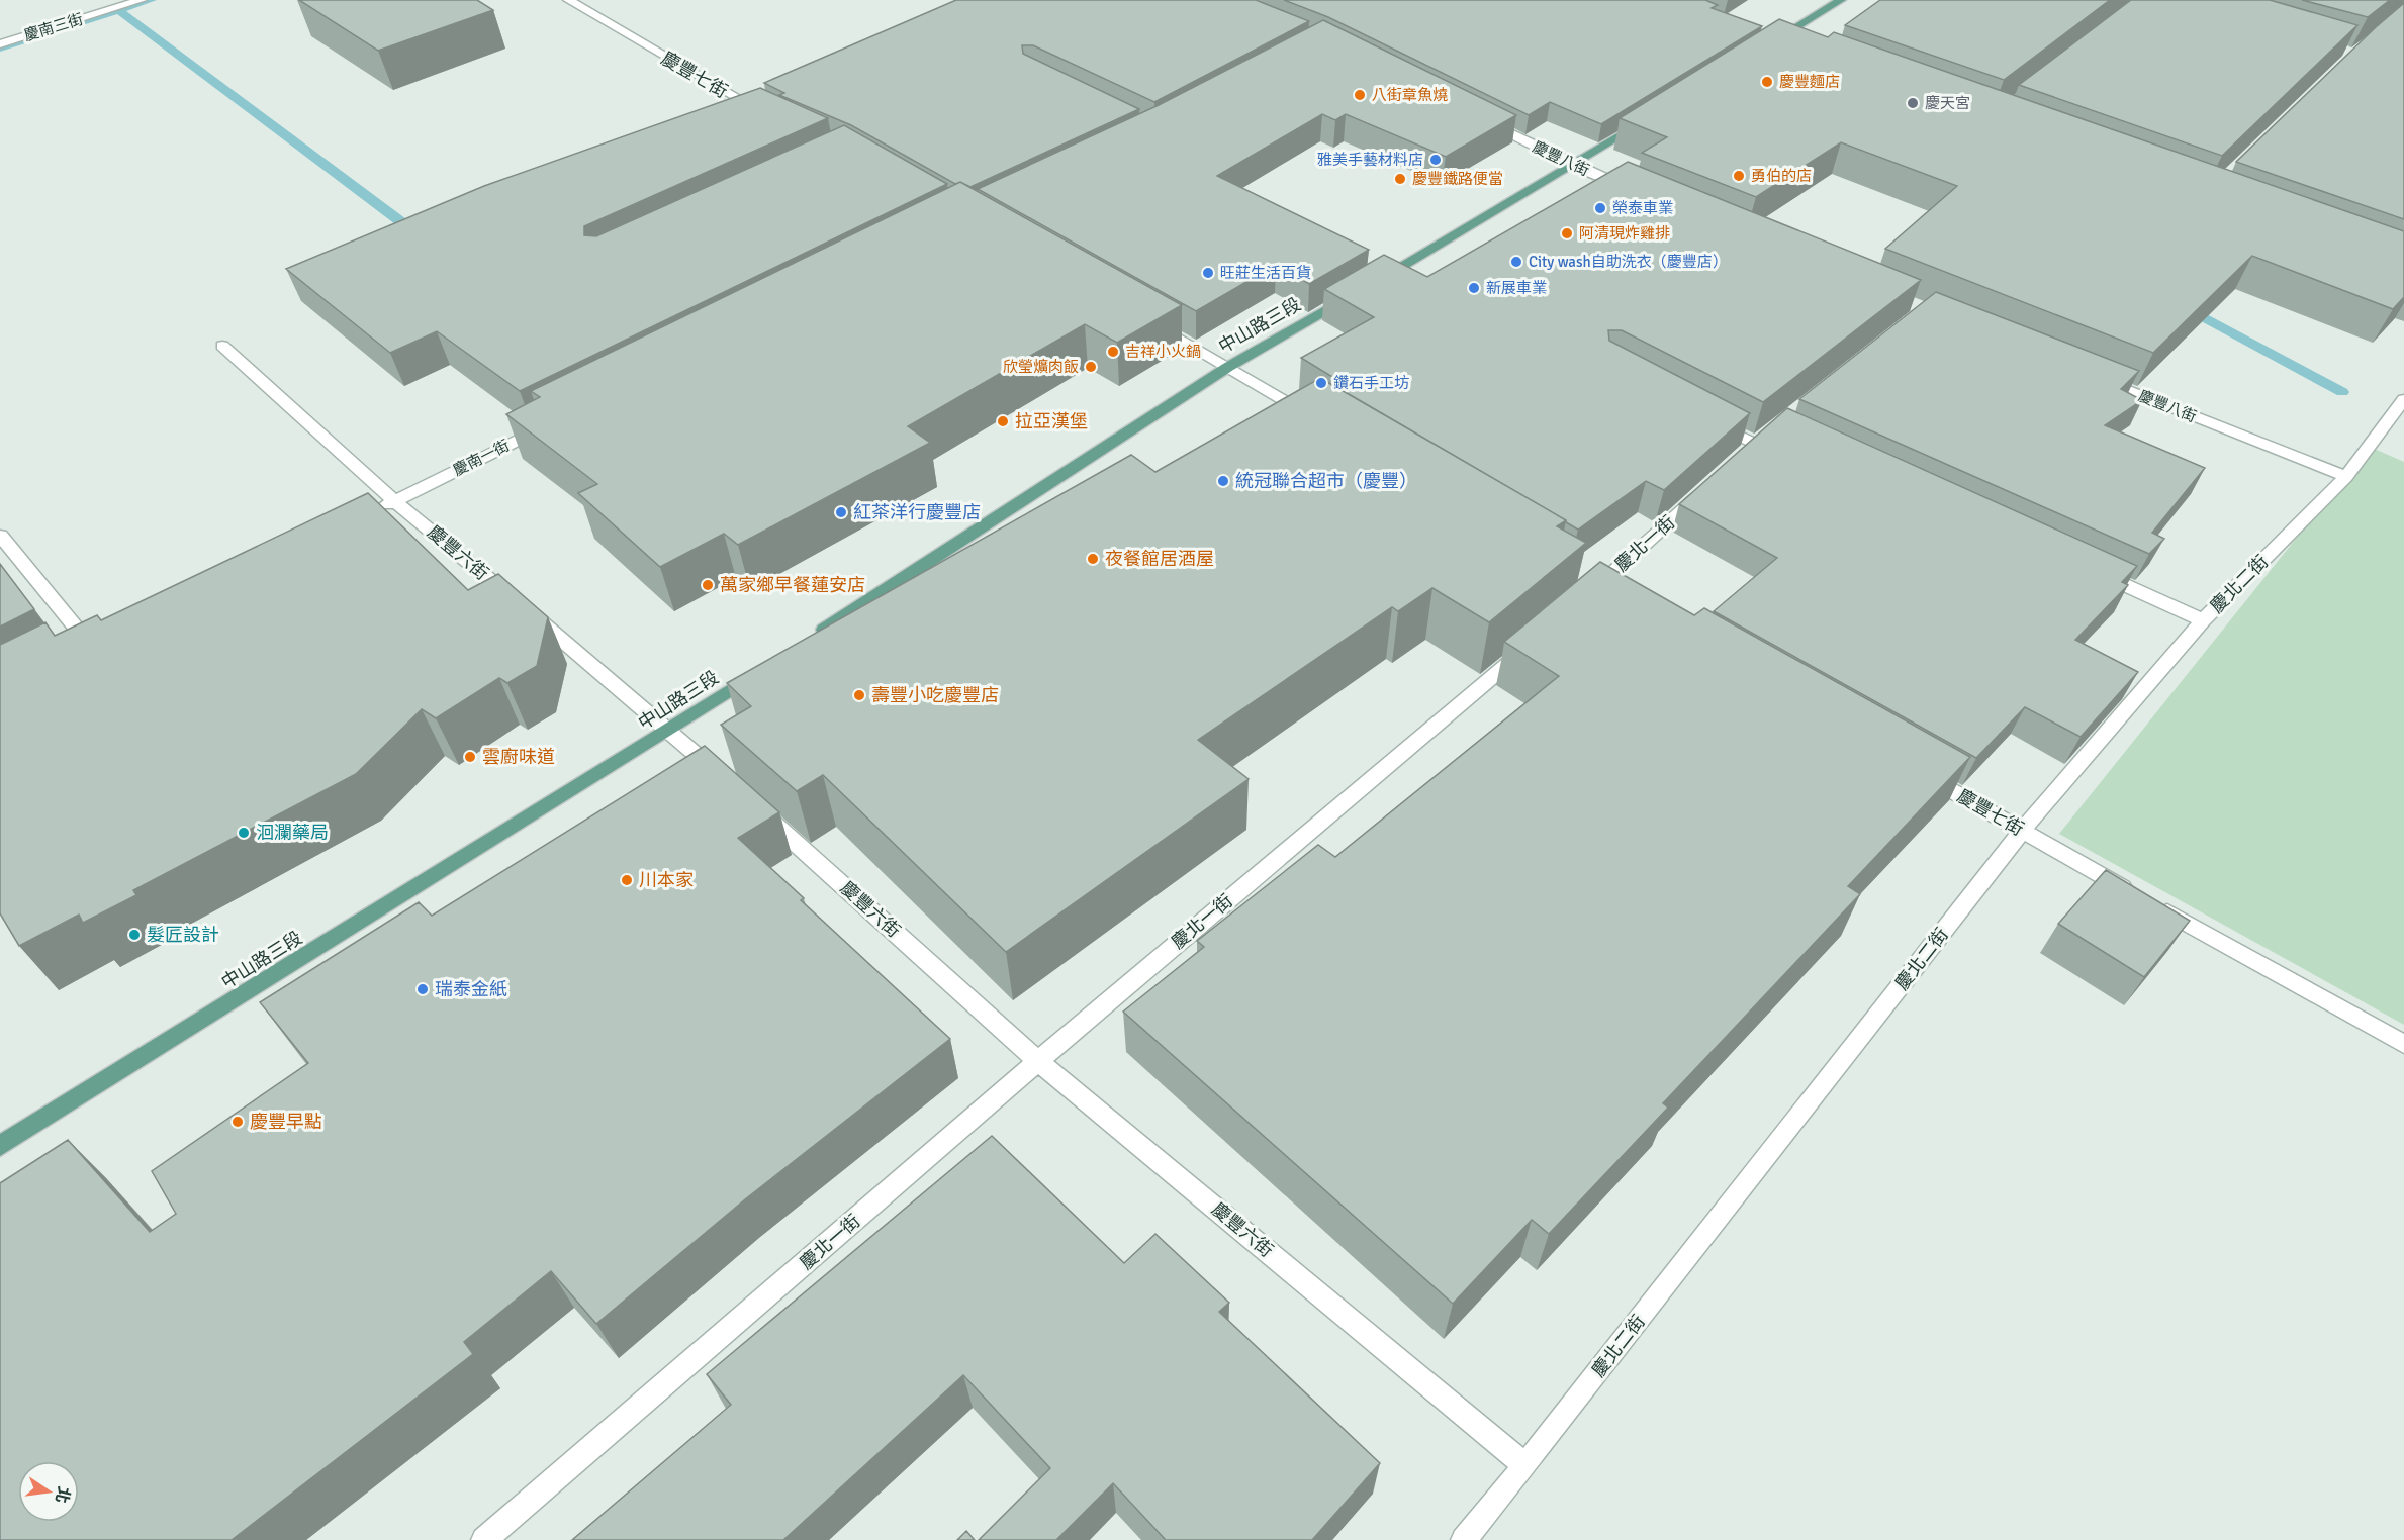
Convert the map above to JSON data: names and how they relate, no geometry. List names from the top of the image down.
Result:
{
  "streets": {
    "main road": ["中山路三段"],
    "street": [
      "慶南三街",
      "慶豐七街",
      "慶豐八街",
      "慶南一街",
      "慶北一街",
      "慶豐六街",
      "慶北二街"
    ]
  },
  "crossings": [
    ["慶豐七街", "慶北二街"],
    ["慶豐八街", "中山路三段"],
    ["慶豐八街", "慶北二街"],
    ["中山路三段", "慶豐六街"],
    ["慶南一街", "慶豐六街"],
    ["慶北一街", "慶豐六街"],
    ["慶豐六街", "慶北二街"]
  ],
  "places": [
    "慶豐麵店",
    "八街章魚燒",
    "慶天宮",
    "雅美手藝材料店",
    "勇伯的店",
    "慶豐鐵路便當",
    "榮泰車業",
    "阿清現炸雞排",
    "City wash自助洗衣（慶豐店）",
    "旺莊生活百貨",
    "新展車業",
    "吉祥小火鍋",
    "欣瑩爌肉飯",
    "鑽石手工坊",
    "拉亞漢堡",
    "統冠聯合超市（慶豐）",
    "紅茶洋行慶豐店",
    "夜餐館居酒屋",
    "萬家鄉早餐蓮安店",
    "壽豐小吃慶豐店",
    "雲廚味道",
    "洄瀾藥局",
    "川本家",
    "髮匠設計",
    "瑞泰金紙",
    "慶豐早點"
  ],
  "north": "right"
}
